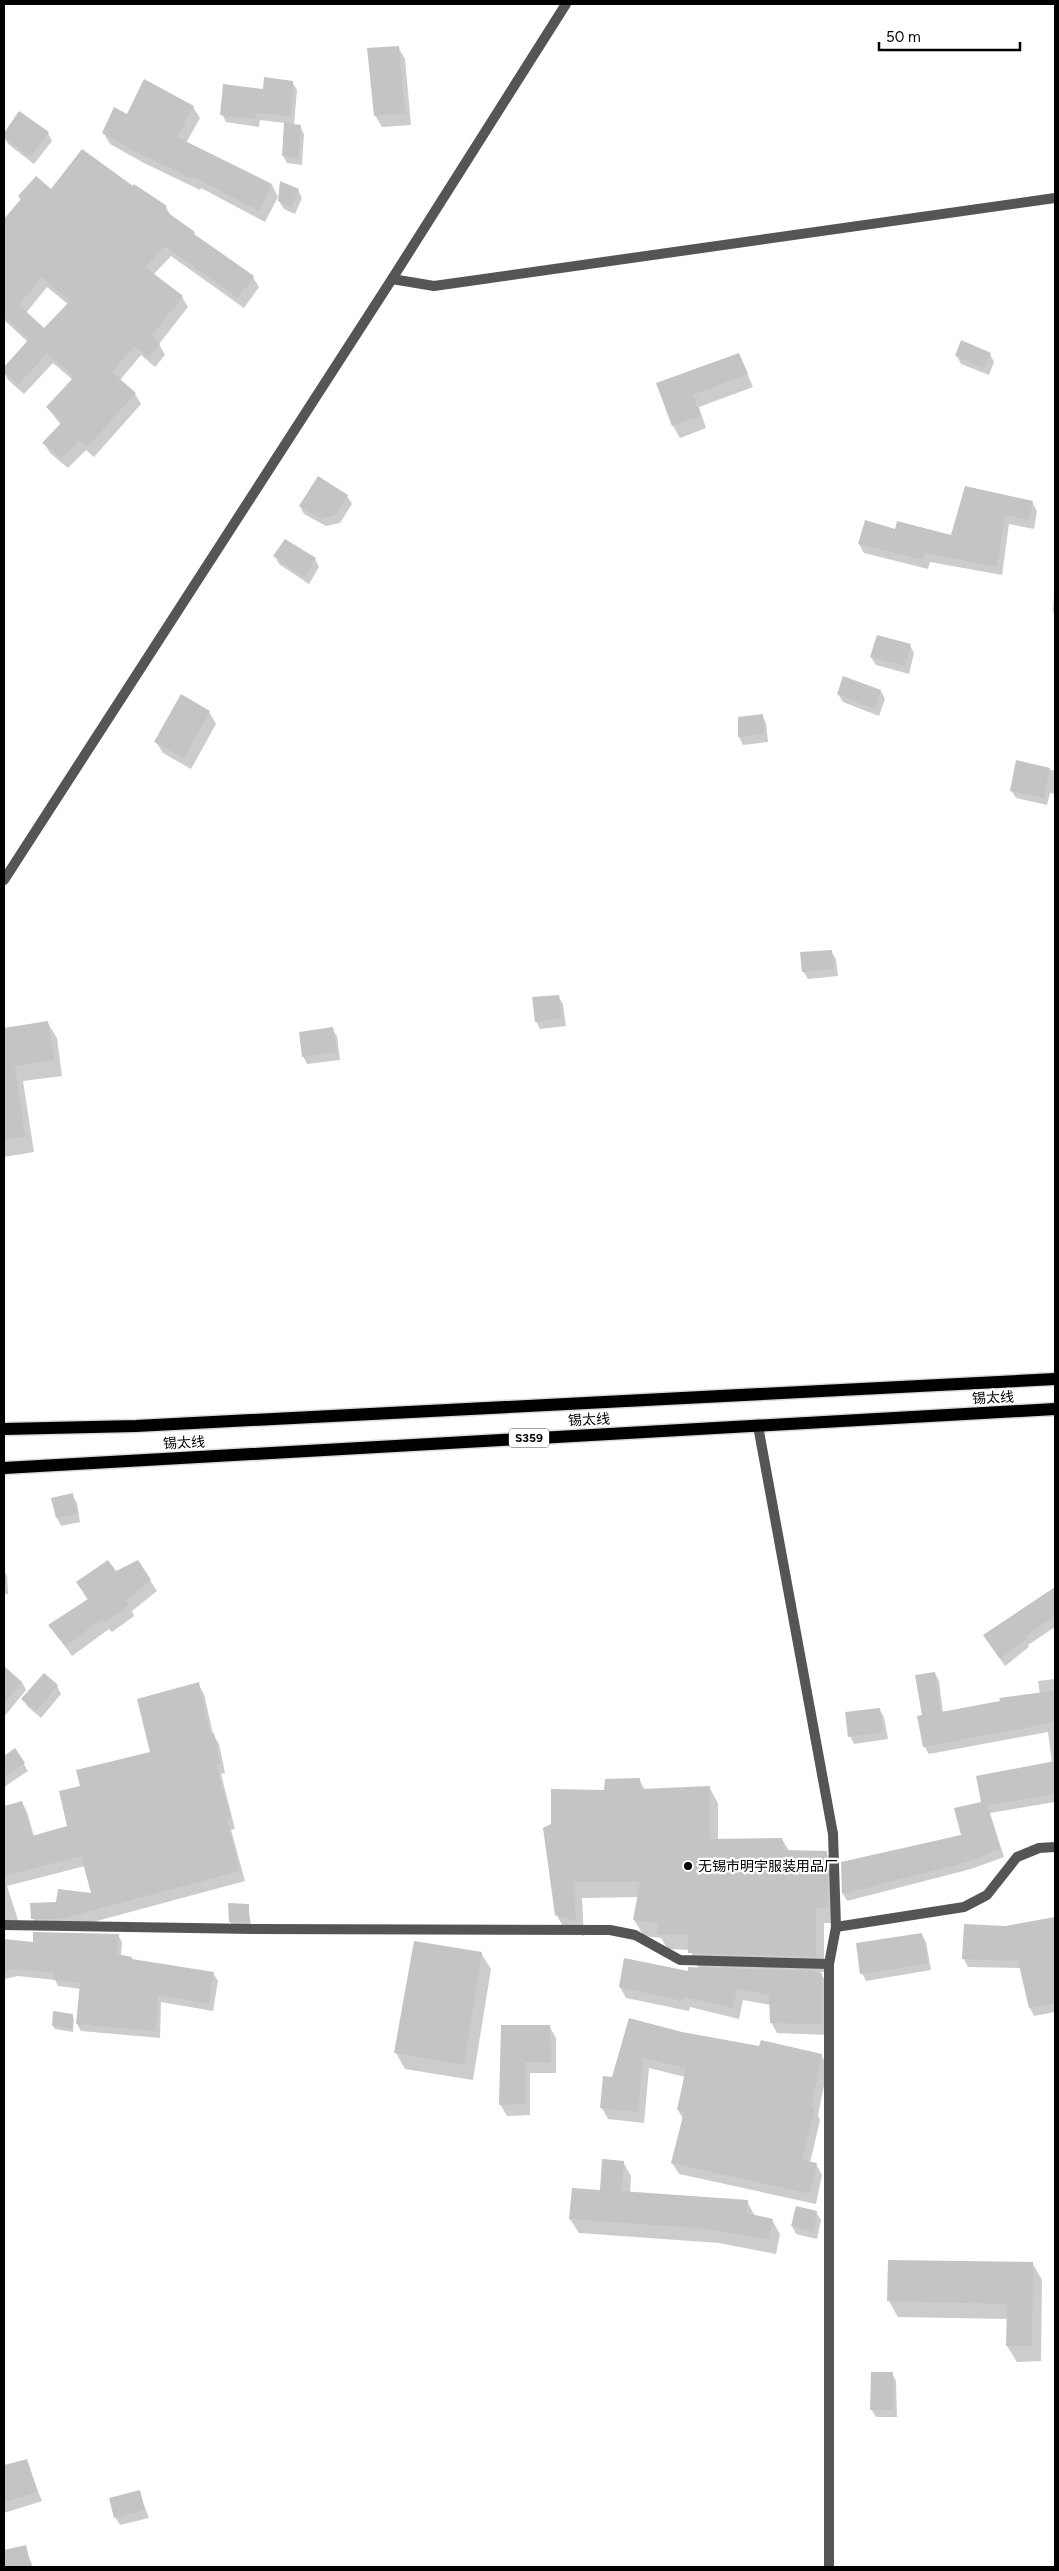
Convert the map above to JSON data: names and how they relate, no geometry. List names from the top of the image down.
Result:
{
  "streets": {
    "main road": ["锡太线", "S359"]
  },
  "places": ["无锡市明宇服装用品厂"],
  "scale_bar": "50 m"
}
